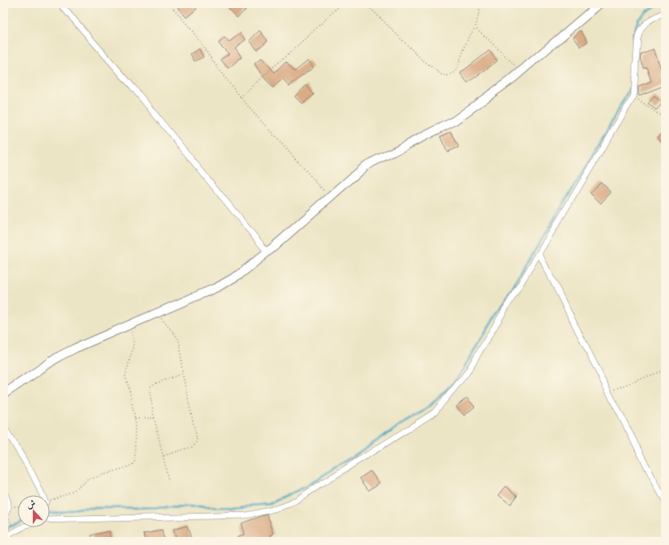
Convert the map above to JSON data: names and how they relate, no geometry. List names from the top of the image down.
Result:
{
  "north": "top"
}
